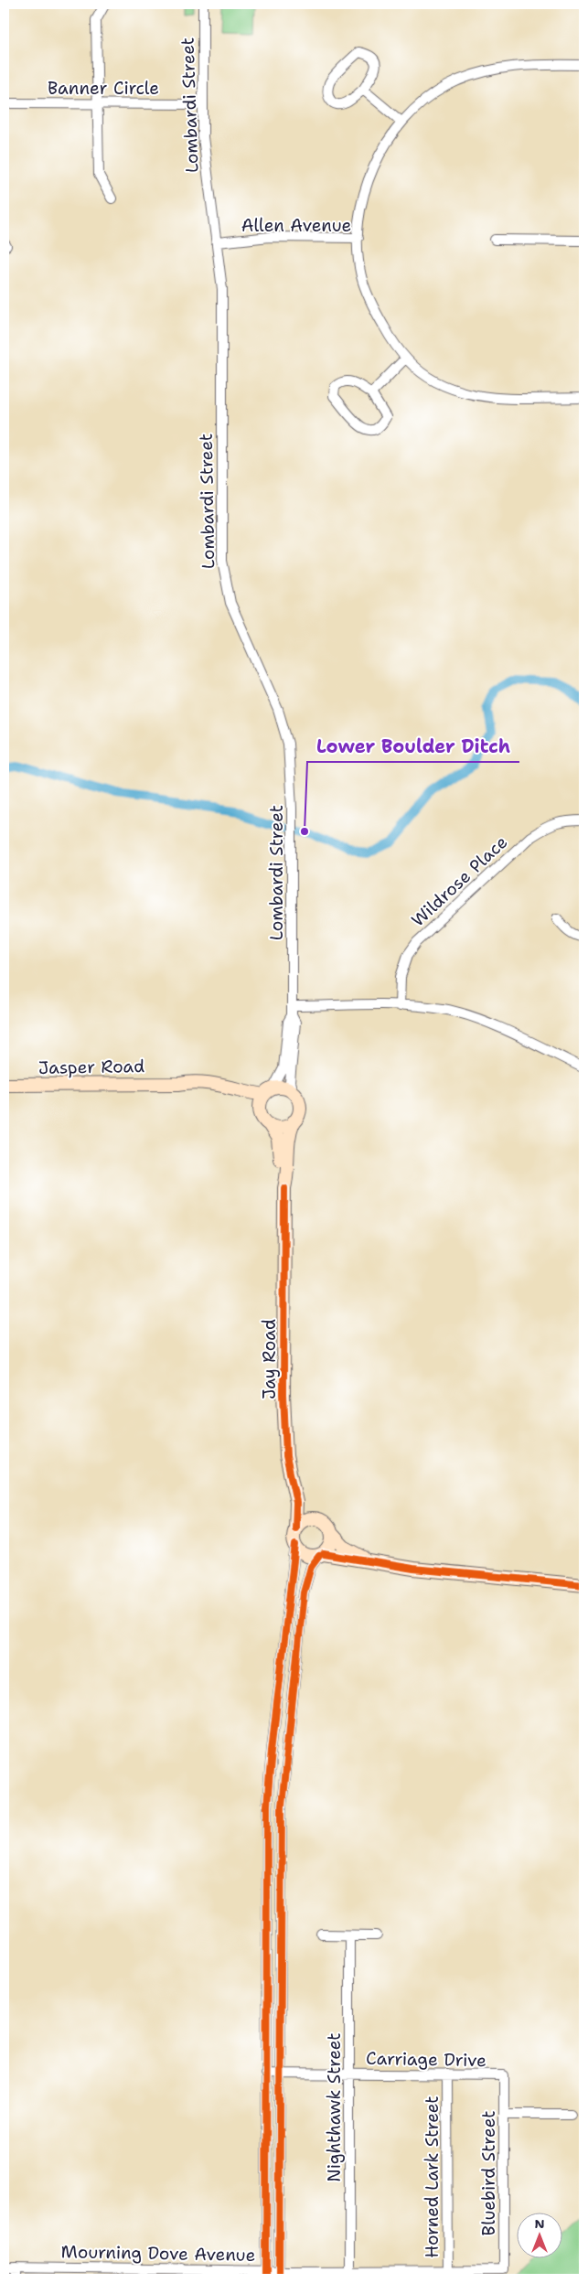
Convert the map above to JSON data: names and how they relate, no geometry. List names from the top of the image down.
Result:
{
  "streets": {
    "street": [
      "Banner Circle",
      "Lombardi Street",
      "Allen Avenue",
      "Wildrose Place",
      "Jasper Road",
      "Jay Road",
      "Carriage Drive",
      "Nighthawk Street",
      "Bluebird Street",
      "Horned Lark Street",
      "Mourning Dove Avenue"
    ]
  },
  "crossings": [
    ["Banner Circle", "Lombardi Street"],
    ["Lombardi Street", "Allen Avenue"],
    ["Lombardi Street", "Jasper Road"],
    ["Lombardi Street", "Jay Road"],
    ["Jasper Road", "Jay Road"],
    ["Carriage Drive", "Nighthawk Street"],
    ["Carriage Drive", "Bluebird Street"],
    ["Carriage Drive", "Horned Lark Street"],
    ["Nighthawk Street", "Mourning Dove Avenue"],
    ["Bluebird Street", "Mourning Dove Avenue"],
    ["Horned Lark Street", "Mourning Dove Avenue"]
  ],
  "places": ["Lower Boulder Ditch"],
  "north": "top"
}
